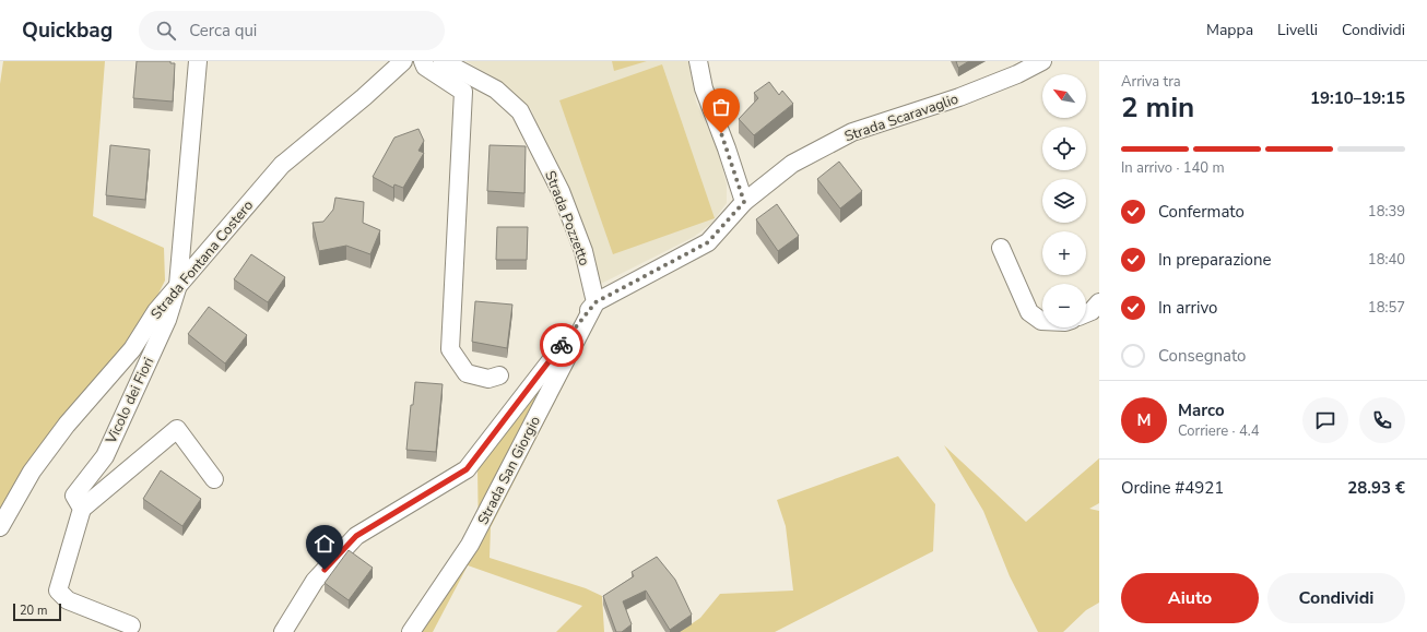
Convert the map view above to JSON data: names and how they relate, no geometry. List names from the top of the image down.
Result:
{
  "streets": {
    "street": [
      "Strada Scaravaglio",
      "Strada Pozzetto",
      "Strada Fontana Costero",
      "Vicolo dei Fiori",
      "Strada San Giorgio"
    ]
  },
  "crossings": [
    ["Strada Scaravaglio", "Strada Pozzetto"],
    ["Strada Scaravaglio", "Strada San Giorgio"],
    ["Strada Pozzetto", "Strada San Giorgio"],
    ["Strada Fontana Costero", "Vicolo dei Fiori"]
  ],
  "scale_bar": "20 m",
  "north": "top left",
  "page": {
    "header": "Quickbag",
    "search": "Cerca qui",
    "nav": ["Mappa", "Livelli", "Condividi"],
    "heading": ["2 min", "Arriva tra", "19:10–19:15"],
    "panel": [
      "Marco",
      "Corriere · 4.4",
      "Ordine #4921",
      "28.93 €"
    ],
    "map_buttons": ["+", "−"],
    "bar": "In arrivo · 140 m",
    "list": [
      ["Confermato", "18:39"],
      ["In preparazione", "18:40"],
      ["In arrivo", "18:57"],
      "Consegnato"
    ],
    "round": "M",
    "buttons": ["Aiuto", "Condividi"],
    "scale": "20 m"
  }
}
